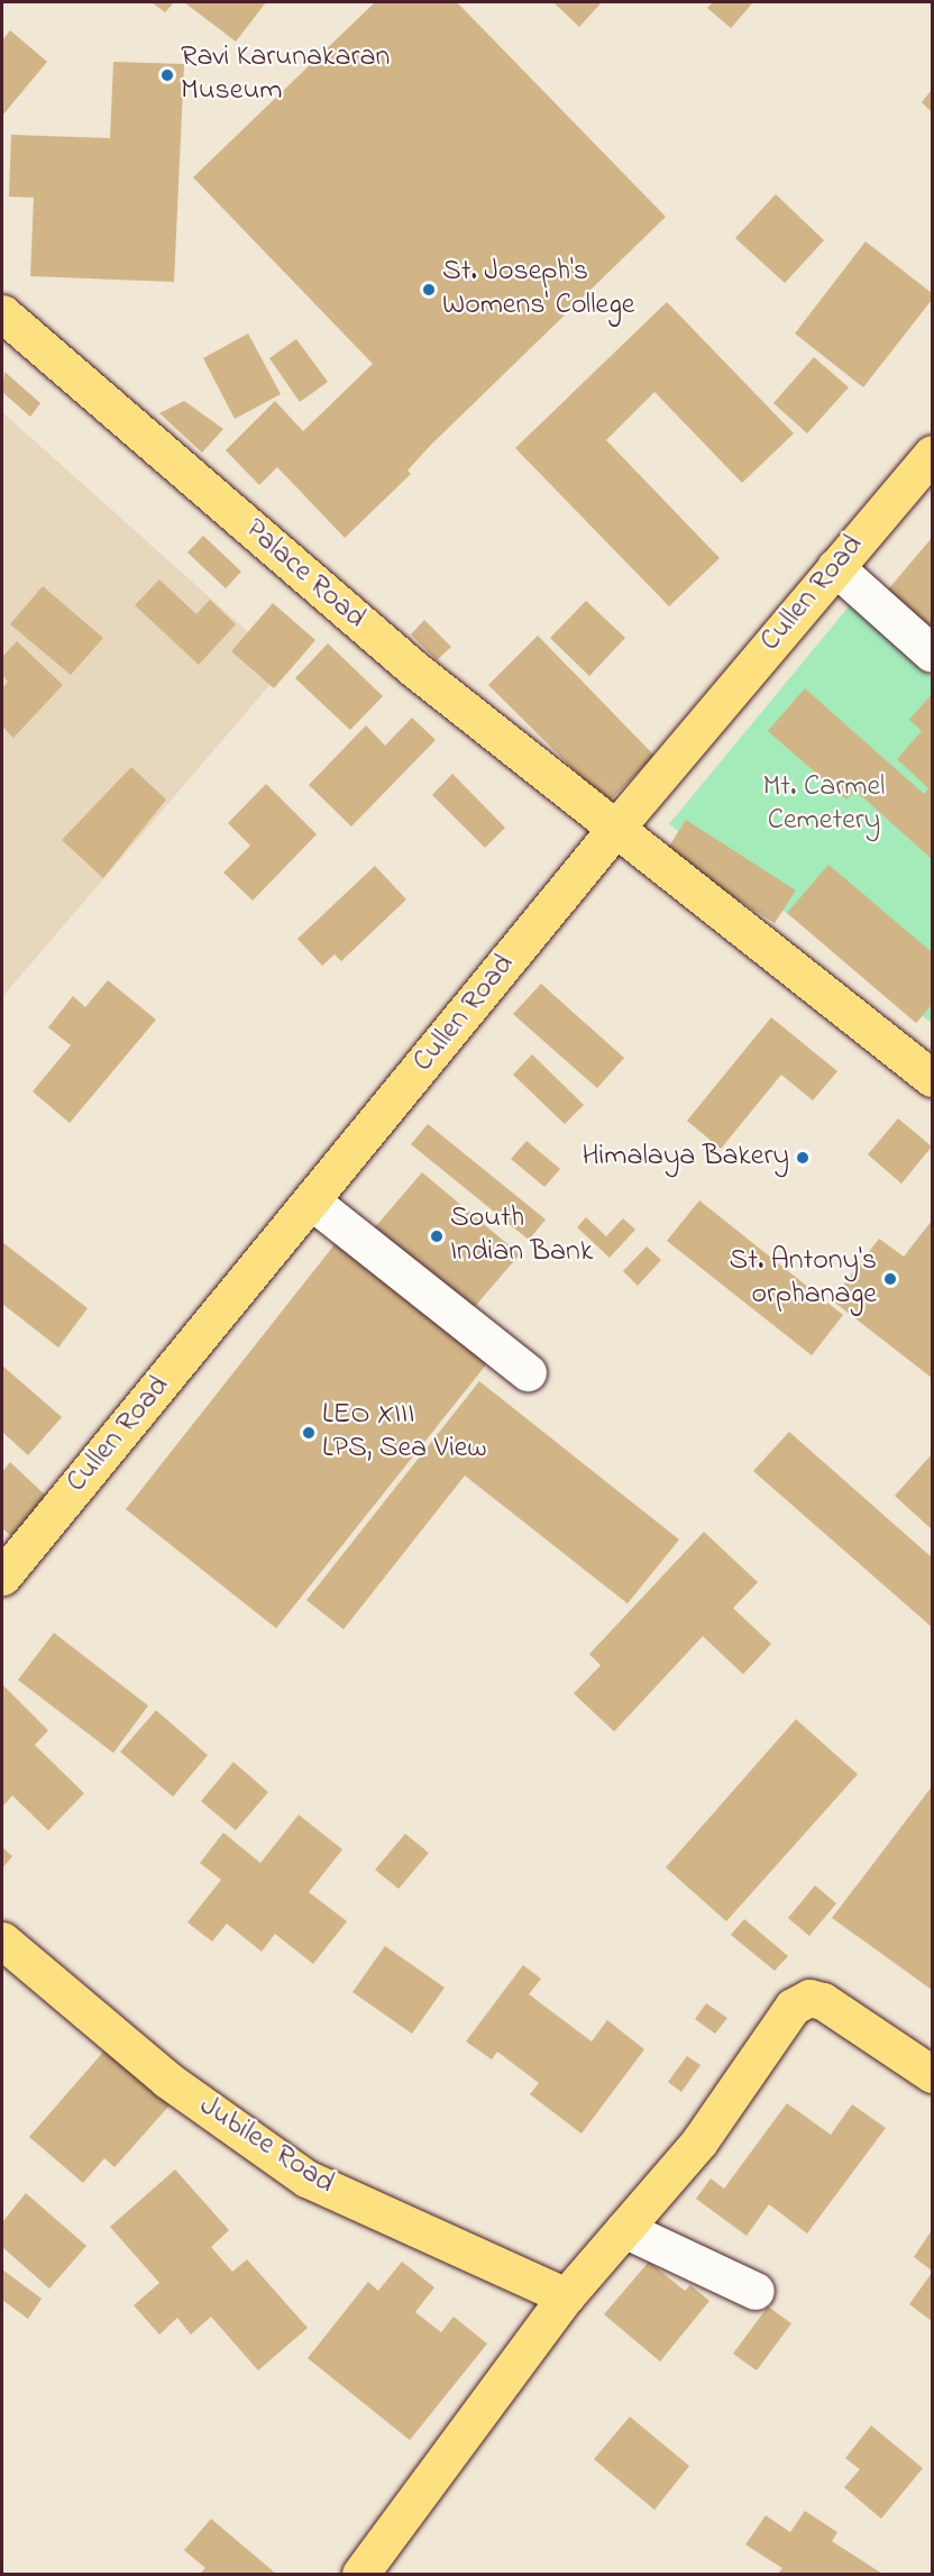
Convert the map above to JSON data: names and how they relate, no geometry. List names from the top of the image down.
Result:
{
  "streets": {
    "main road": ["Palace Road", "Cullen Road", "Jubilee Road"]
  },
  "crossings": [
    ["Palace Road", "Cullen Road"]
  ],
  "parks": ["Mt. Carmel Cemetery"],
  "places": [
    "Ravi Karunakaran Museum",
    "St. Joseph's Womens' College",
    "Himalaya Bakery",
    "South Indian Bank",
    "St. Antony's orphanage",
    "LEO XIII LPS, Sea View"
  ]
}
